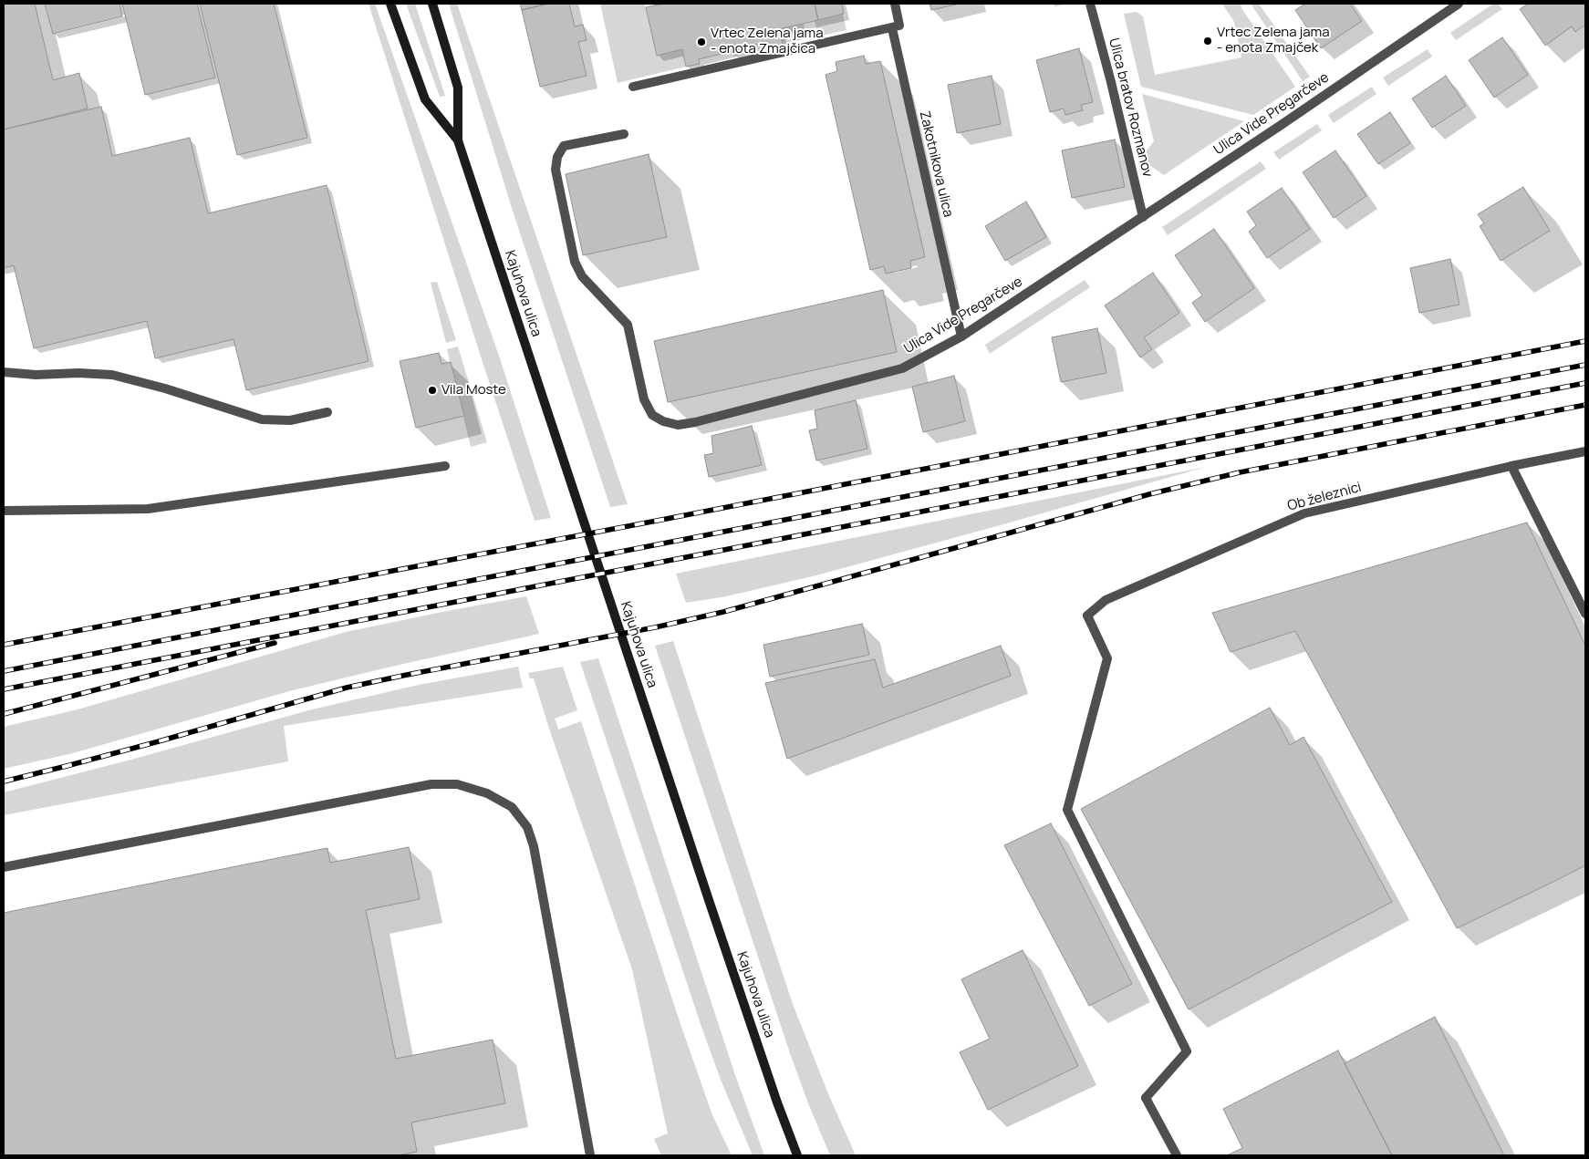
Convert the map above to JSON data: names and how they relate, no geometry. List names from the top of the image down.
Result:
{
  "streets": {
    "main road": ["Kajuhova ulica"],
    "street": [
      "Ulica bratov Rozmanov",
      "Ulica Vide Pregarčeve",
      "Zakotnikova ulica",
      "Ob železnici"
    ]
  },
  "crossings": [
    ["Ulica bratov Rozmanov", "Ulica Vide Pregarčeve"],
    ["Ulica Vide Pregarčeve", "Zakotnikova ulica"]
  ],
  "places": ["Vrtec Zelena jama - enota Zmajček", "Vrtec Zelena jama - enota Zmajčica", "Vila Moste"]
}
